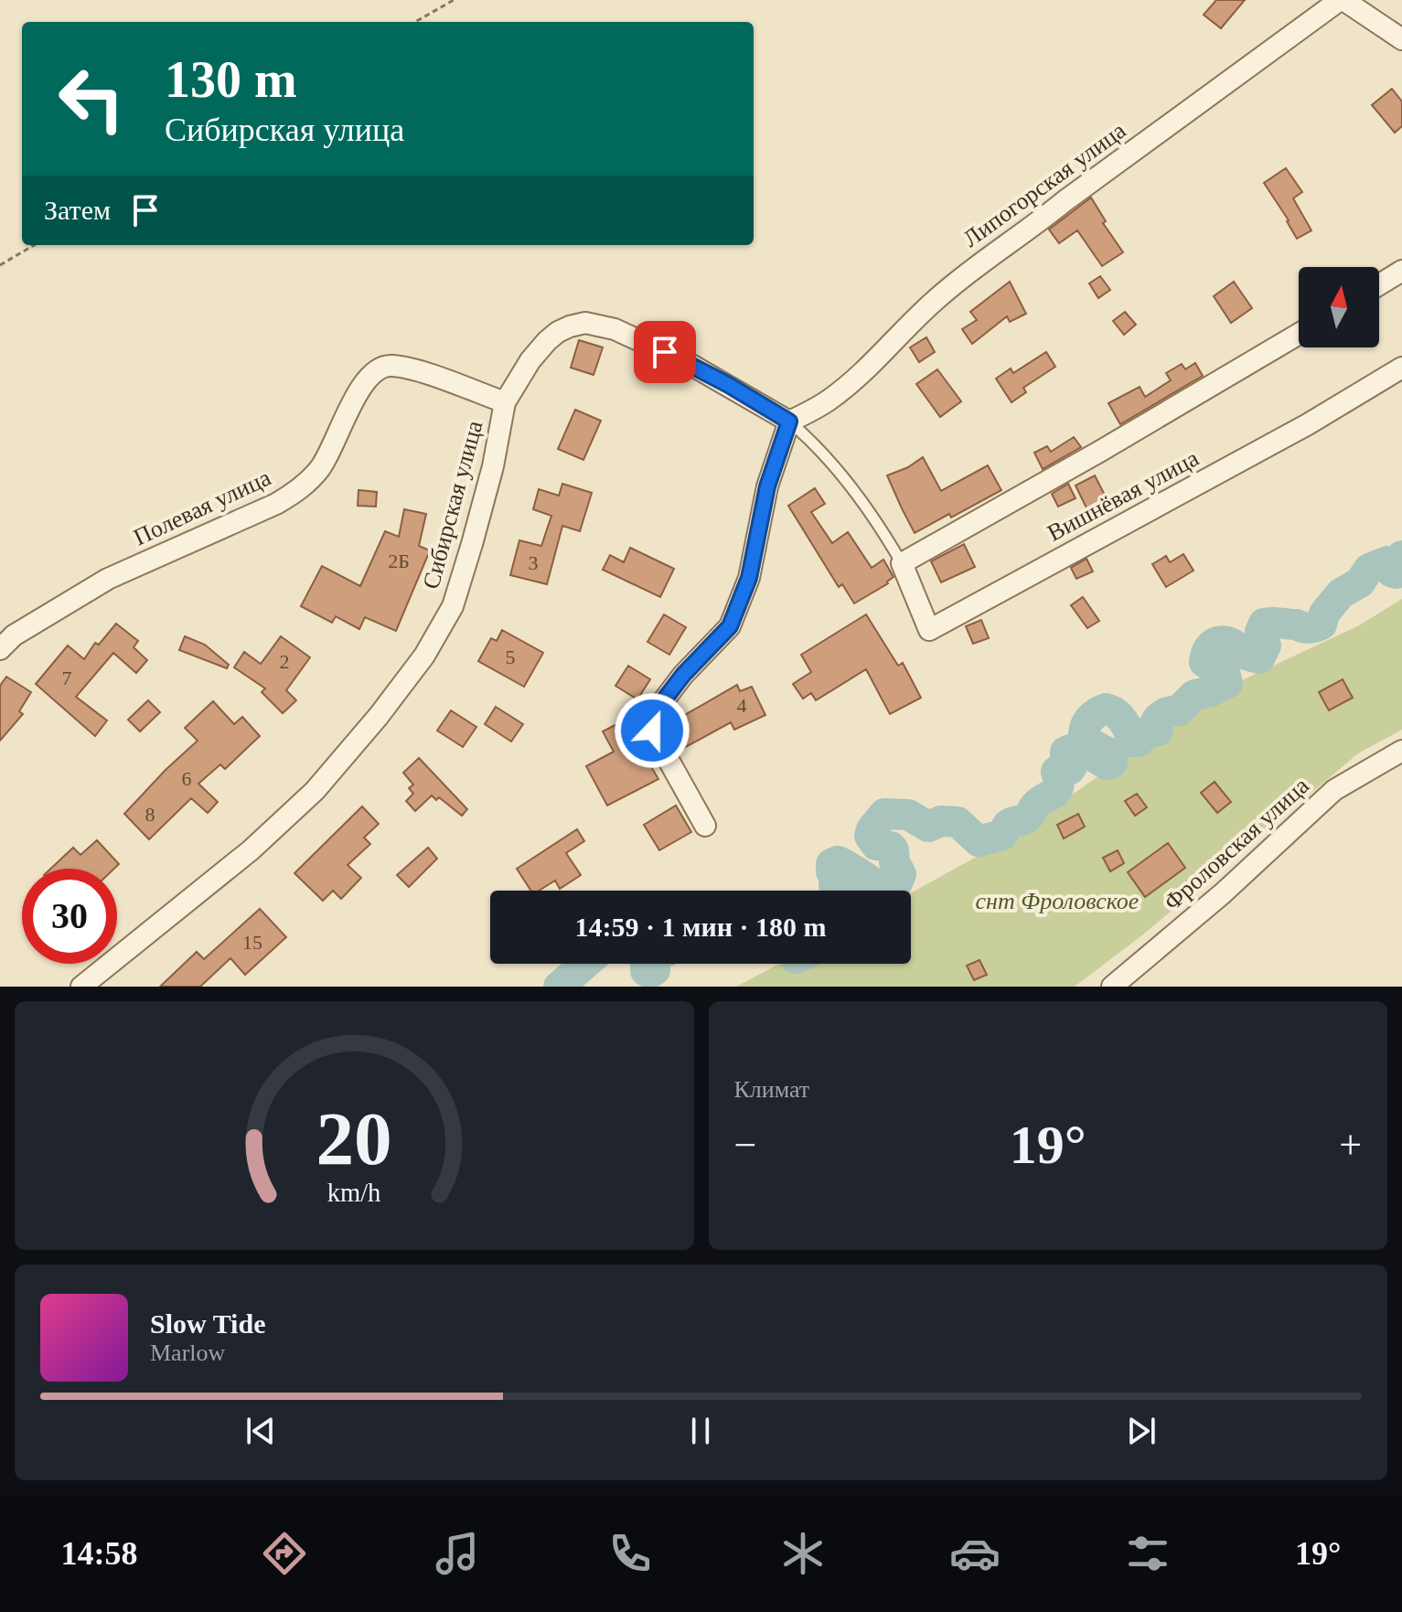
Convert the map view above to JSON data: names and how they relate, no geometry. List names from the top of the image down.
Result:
{
  "streets": {
    "street": [
      "Липогорская улица",
      "Вишнёвая улица",
      "Сибирская улица",
      "Полевая улица",
      "Фроловская улица"
    ]
  },
  "crossings": [
    ["Липогорская улица", "Сибирская улица"],
    ["Сибирская улица", "Полевая улица"]
  ],
  "parks": ["снт Фроловское"],
  "house_numbers": [
    "2Б",
    "3",
    "5",
    "2",
    "7",
    "4",
    "6",
    "8",
    "15"
  ],
  "north": "top",
  "page": {
    "turn": ["130 m", "Сибирская улица"],
    "then": "Затем",
    "limit": "30",
    "trip": "14:59 · 1 мин · 180 m",
    "tile": "Климат",
    "heat": ["−", "19°", "+"],
    "song": ["Slow Tide", "Marlow"],
    "tabs": ["14:58", "19°"],
    "gauge": ["20", "km/h"]
  }
}
